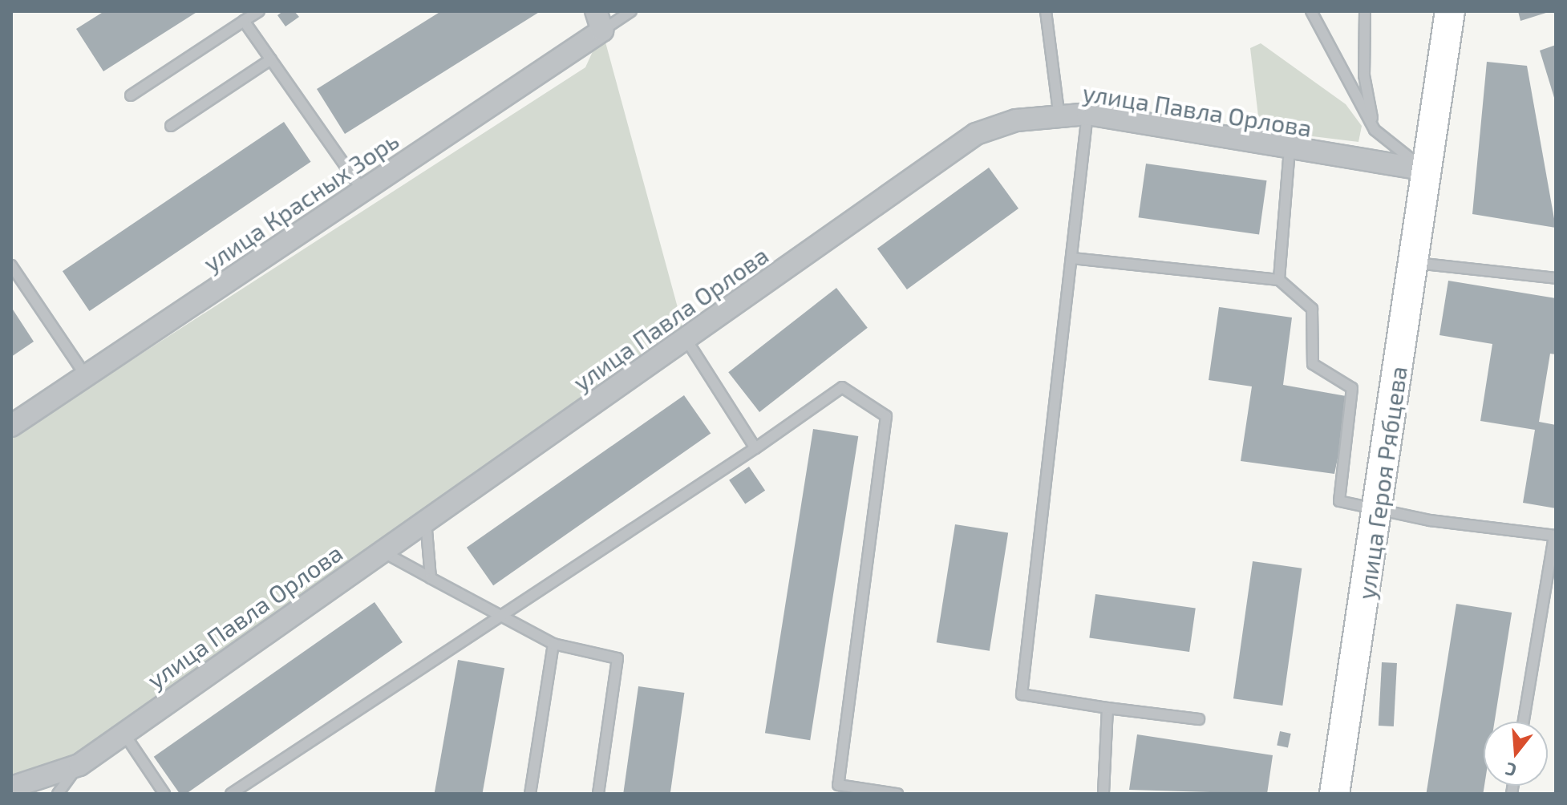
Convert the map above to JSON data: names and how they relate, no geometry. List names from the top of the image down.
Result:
{
  "streets": {
    "main road": ["улица Героя Рябцева"],
    "street": ["улица Павла Орлова", "улица Красных Зорь"]
  },
  "crossings": [
    ["улица Павла Орлова", "улица Героя Рябцева"]
  ],
  "north": "bottom"
}
